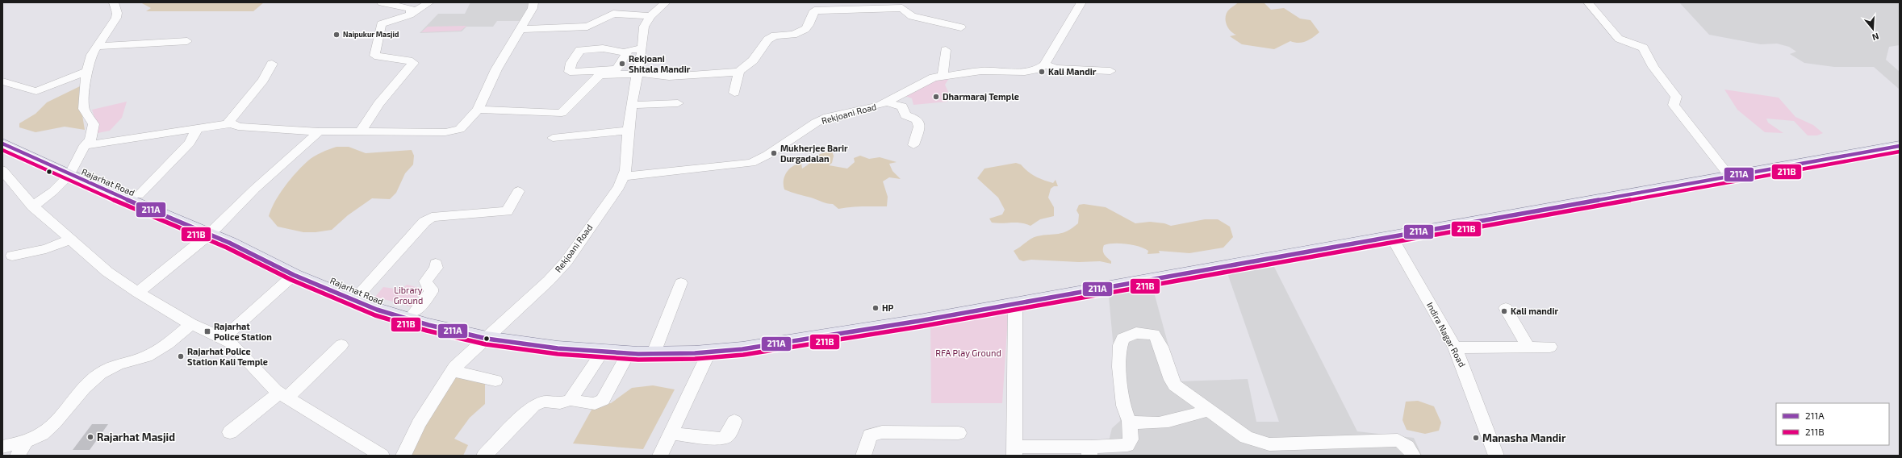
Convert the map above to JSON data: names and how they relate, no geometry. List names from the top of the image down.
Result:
{
  "streets": {
    "main road": ["Rajarhat Road"],
    "street": ["Rekjoani Road", "Indira Nagar Road"]
  },
  "crossings": [
    ["Rekjoani Road", "Rajarhat Road"],
    ["Rajarhat Road", "Indira Nagar Road"]
  ],
  "parks": ["Library Ground", "RFA Play Ground"],
  "places": {
    "other": [
      "Naipukur Masjid",
      "Rekjoani Shitala Mandir",
      "Kali Mandir",
      "Dharmaraj Temple",
      "Mukherjee Barir Durgadalan",
      "HP",
      "Kali mandir",
      "Rajarhat Police Station Kali Temple",
      "Rajarhat Masjid",
      "Manasha Mandir"
    ],
    "transit": ["Rajarhat Police Station"]
  },
  "lines": ["transit line 211A", "transit line 211B"],
  "legend": ["211A", "211B"],
  "north": "bottom"
}
